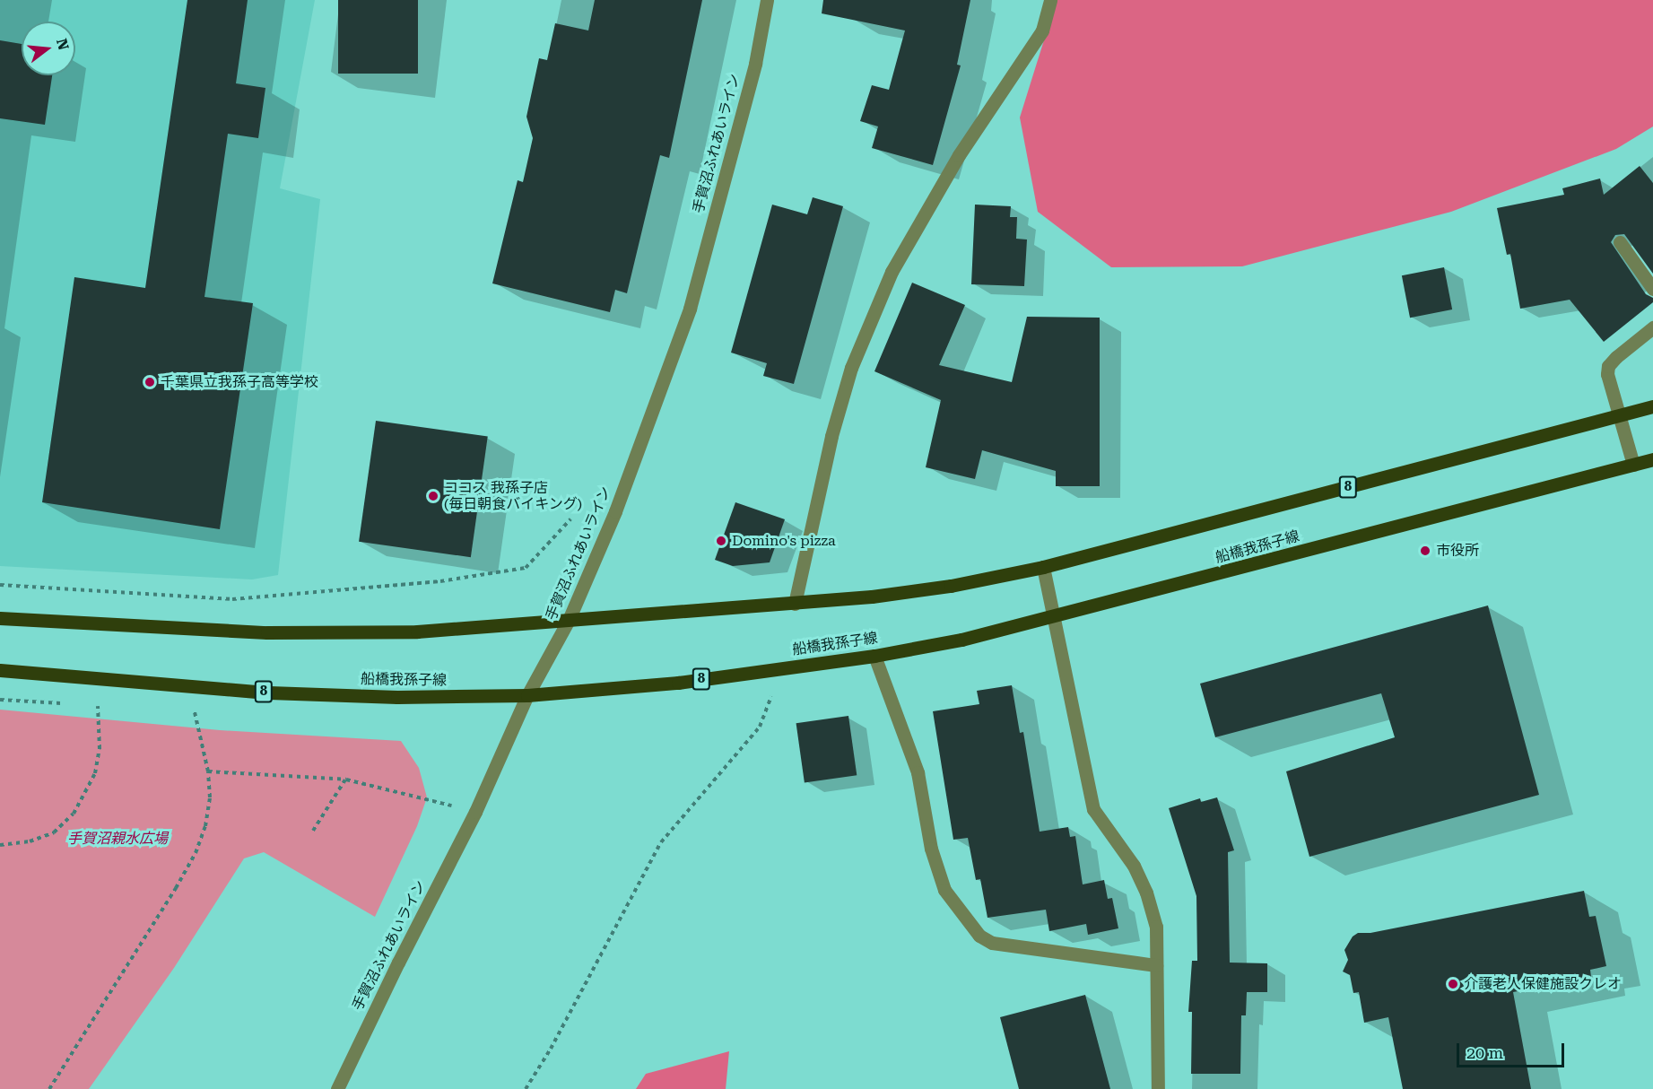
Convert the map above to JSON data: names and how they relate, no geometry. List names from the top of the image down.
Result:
{
  "streets": {
    "main road": ["8", "船橋我孫子線"],
    "street": ["手賀沼ふれあいライン"]
  },
  "crossings": [
    ["手賀沼ふれあいライン", "8"],
    ["手賀沼ふれあいライン", "船橋我孫子線"]
  ],
  "parks": ["手賀沼親水広場"],
  "places": [
    "千葉県立我孫子高等学校",
    "ココス 我孫子店 (毎日朝食バイキング)",
    "Domino's pizza",
    "市役所",
    "介護老人保健施設クレオ"
  ],
  "scale_bar": "20 m",
  "north": "right"
}
